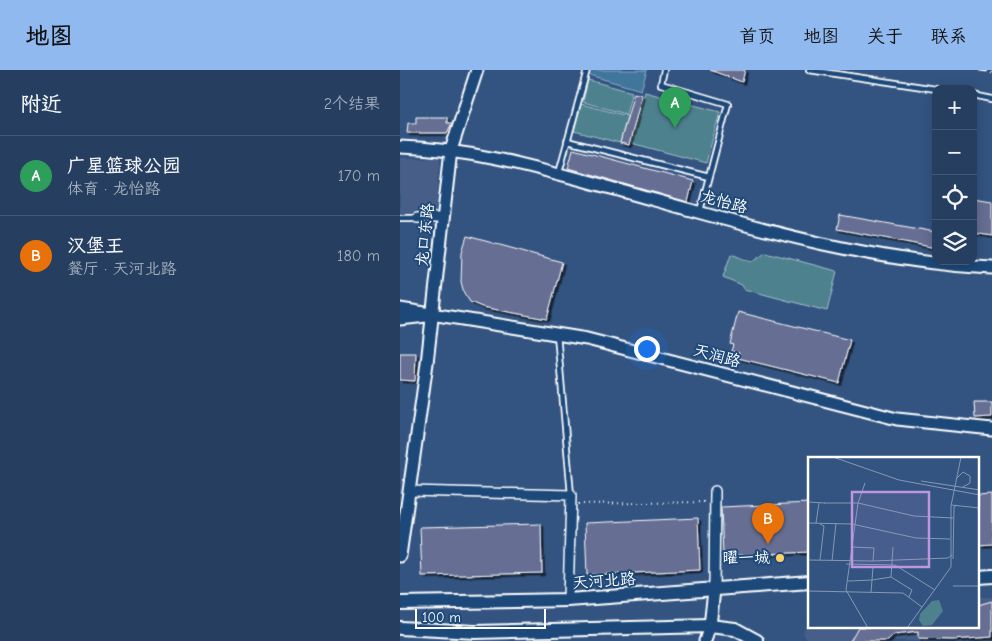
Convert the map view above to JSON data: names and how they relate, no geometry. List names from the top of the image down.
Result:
{
  "streets": {
    "main road": ["天河北路"],
    "street": ["龙怡路", "龙口东路", "天润路"]
  },
  "crossings": [
    ["龙怡路", "龙口东路"],
    ["龙口东路", "天润路"]
  ],
  "places": ["曜一城"],
  "scale_bar": "100 m",
  "page": {
    "header": "地图",
    "nav": [
      "首页",
      "地图",
      "关于",
      "联系"
    ],
    "heading": ["附近", "2个结果"],
    "map_buttons": ["+", "−"],
    "pins": ["A", "B"],
    "list": [
      {
        "mark": "A",
        "name": "广星篮球公园",
        "note": "体育 · 龙怡路",
        "value": "170 m"
      },
      {
        "mark": "B",
        "name": "汉堡王",
        "note": "餐厅 · 天河北路",
        "value": "180 m"
      }
    ],
    "scale": "100 m"
  }
}
